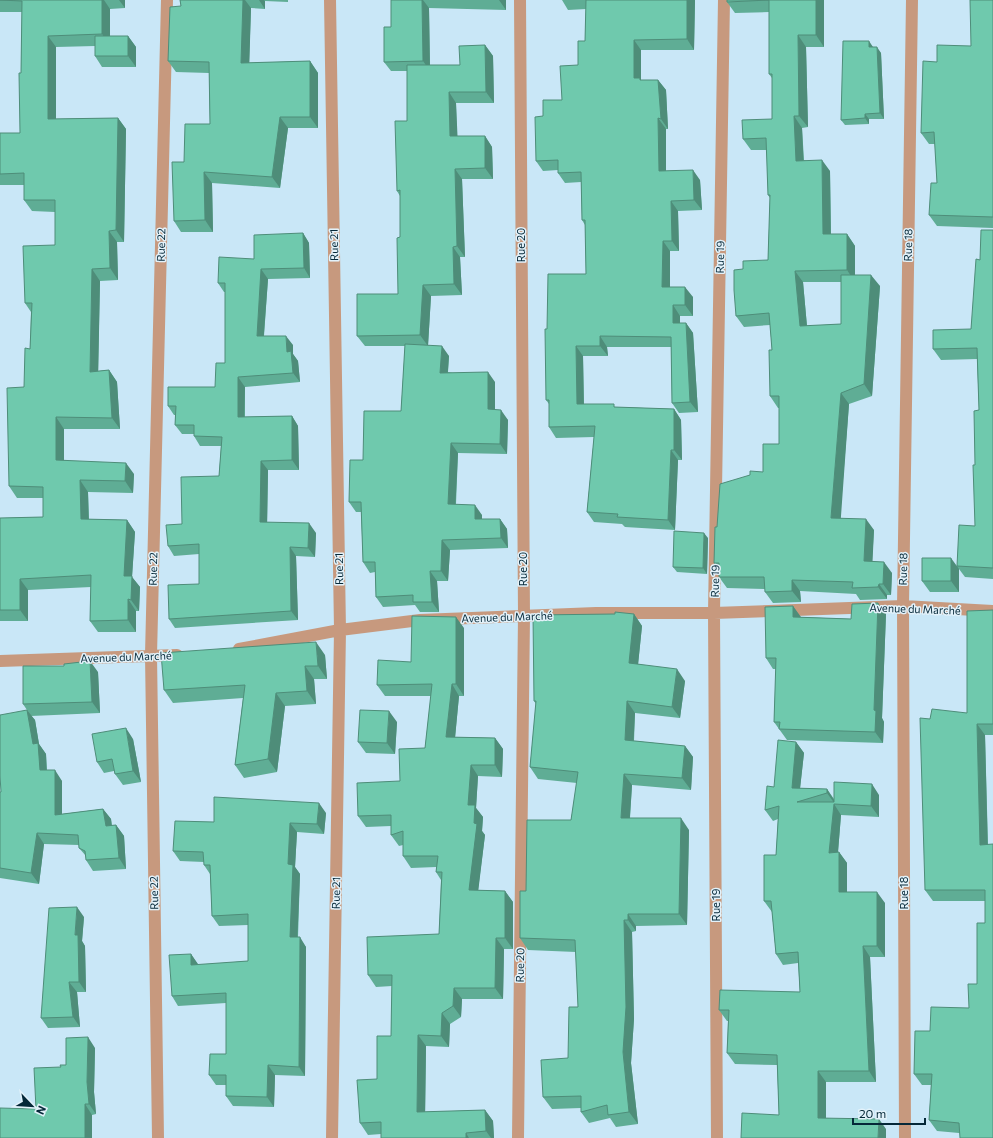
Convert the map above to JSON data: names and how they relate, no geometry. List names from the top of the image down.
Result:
{
  "streets": {
    "street": [
      "Rue 22",
      "Rue 21",
      "Rue 20",
      "Rue 18",
      "Rue 19",
      "Avenue du Marché"
    ]
  },
  "crossings": [
    ["Rue 22", "Avenue du Marché"],
    ["Rue 21", "Avenue du Marché"],
    ["Rue 20", "Avenue du Marché"],
    ["Rue 18", "Avenue du Marché"],
    ["Rue 19", "Avenue du Marché"]
  ],
  "scale_bar": "20 m",
  "north": "bottom right"
}
